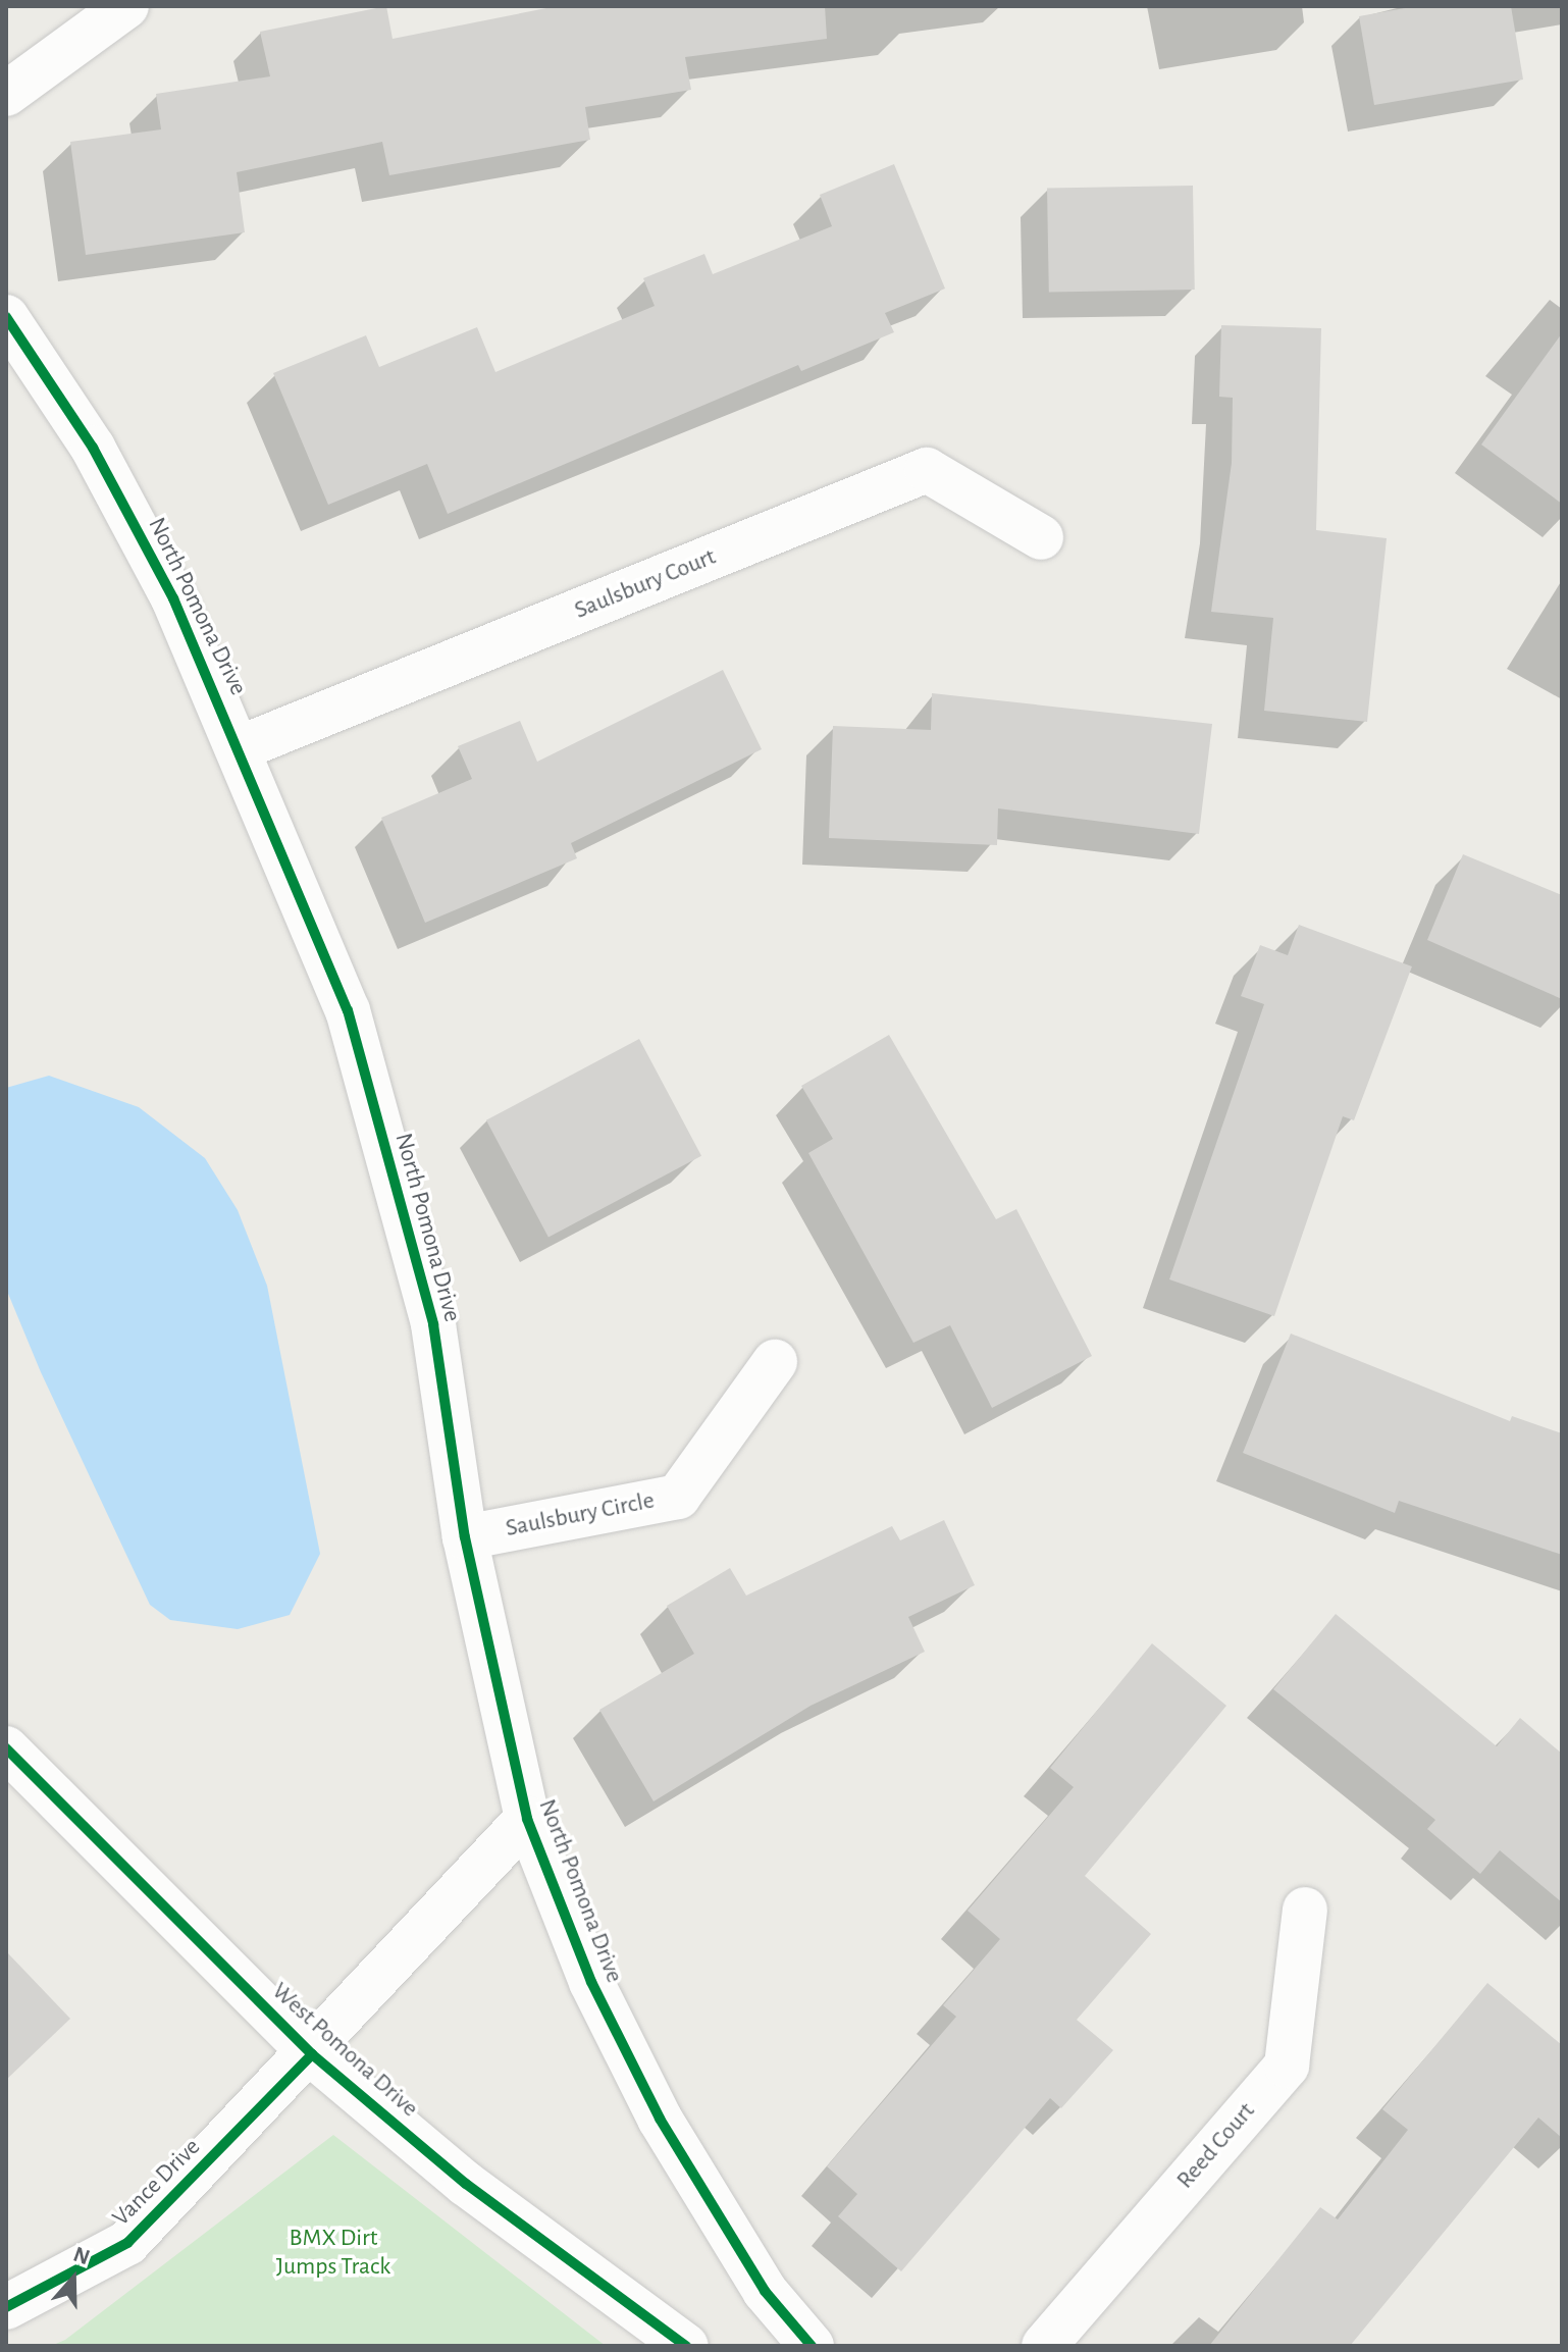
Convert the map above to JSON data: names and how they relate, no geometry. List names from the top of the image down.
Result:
{
  "streets": {
    "street": [
      "Saulsbury Court",
      "North Pomona Drive",
      "Saulsbury Circle",
      "West Pomona Drive",
      "Reed Court",
      "Vance Drive"
    ]
  },
  "crossings": [
    ["Saulsbury Court", "North Pomona Drive"],
    ["North Pomona Drive", "Saulsbury Circle"],
    ["North Pomona Drive", "Vance Drive"],
    ["West Pomona Drive", "Vance Drive"]
  ],
  "parks": ["BMX Dirt Jumps Track"],
  "north": "top"
}
